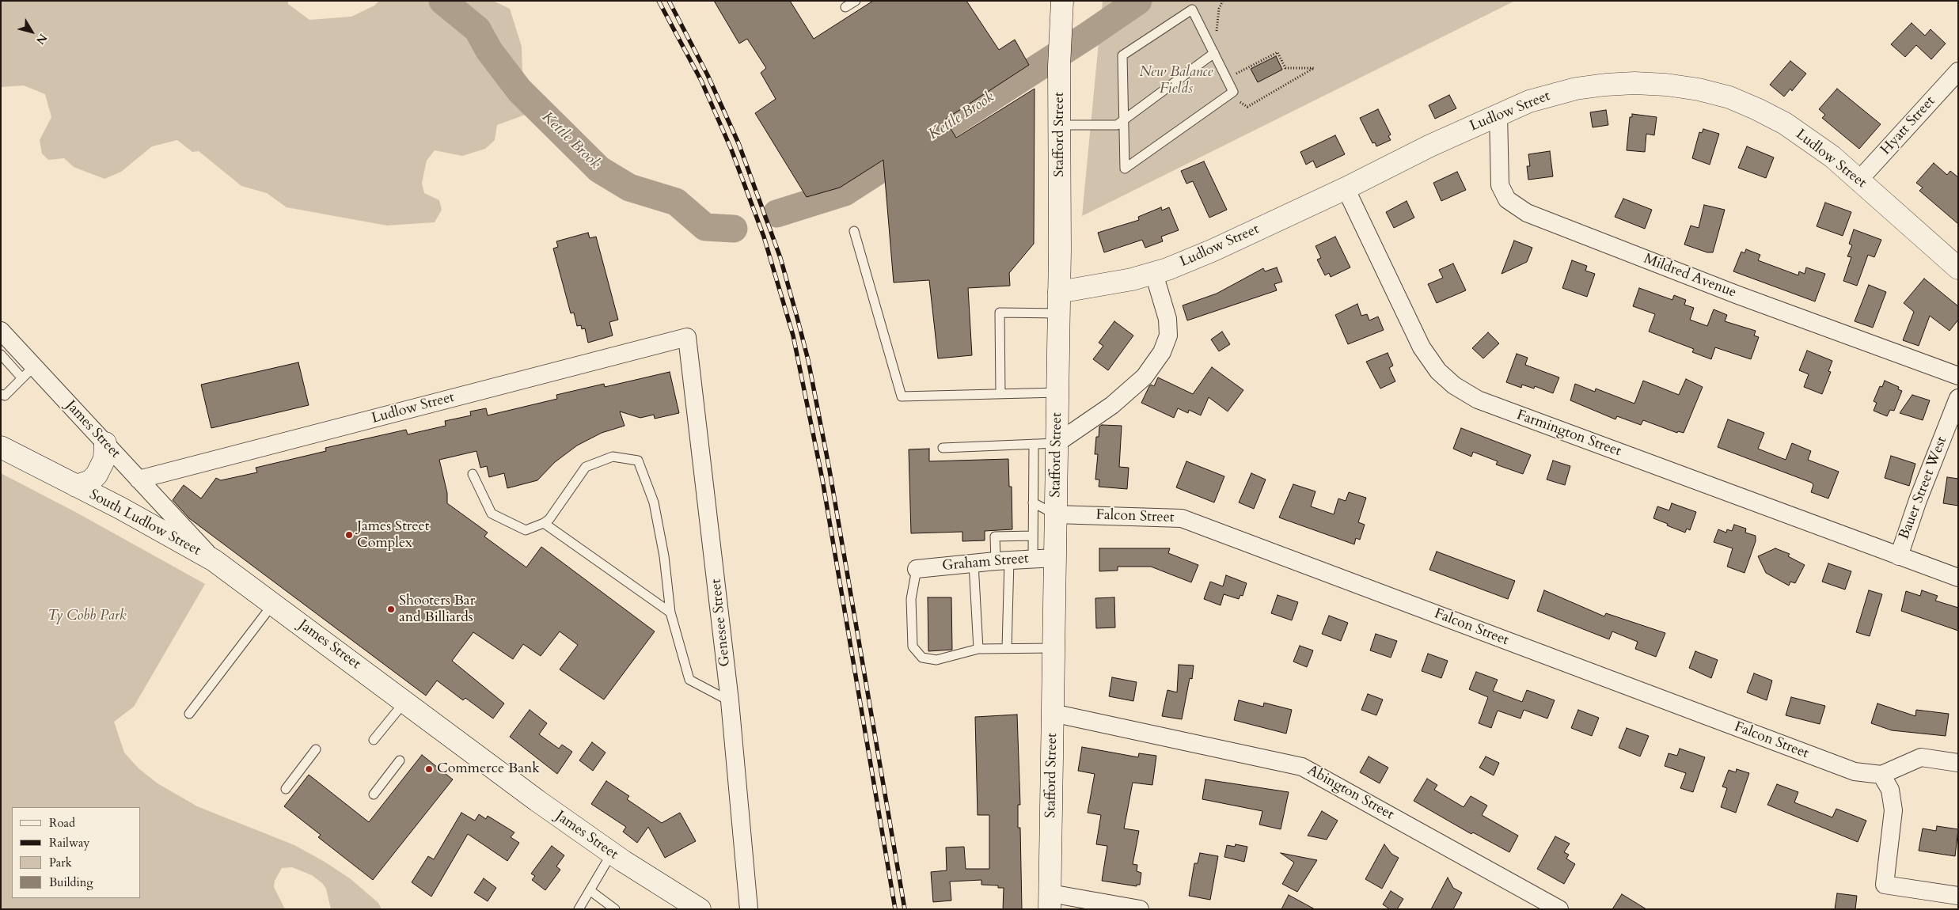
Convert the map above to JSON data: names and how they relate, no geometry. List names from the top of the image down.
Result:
{
  "streets": {
    "main road": [
      "Ludlow Street",
      "Stafford Street",
      "James Street",
      "South Ludlow Street"
    ],
    "street": [
      "Hyatt Street",
      "Mildred Avenue",
      "Farmington Street",
      "Bauer Street West",
      "Falcon Street",
      "Graham Street",
      "Genesee Street",
      "Abington Street"
    ]
  },
  "crossings": [
    ["Ludlow Street", "Hyatt Street"],
    ["Ludlow Street", "Stafford Street"],
    ["Ludlow Street", "Mildred Avenue"],
    ["Ludlow Street", "James Street"],
    ["Ludlow Street", "Farmington Street"],
    ["Ludlow Street", "Genesee Street"],
    ["Stafford Street", "Falcon Street"],
    ["Stafford Street", "Graham Street"],
    ["Stafford Street", "Abington Street"],
    ["James Street", "South Ludlow Street"],
    ["Farmington Street", "Bauer Street West"]
  ],
  "water": ["Kettle Brook"],
  "parks": ["New Balance Fields", "Ty Cobb Park"],
  "places": ["James Street Complex", "Shooters Bar and Billiards", "Commerce Bank"],
  "legend": [
    "Road",
    "Railway",
    "Park",
    "Building"
  ],
  "north": "bottom right"
}
